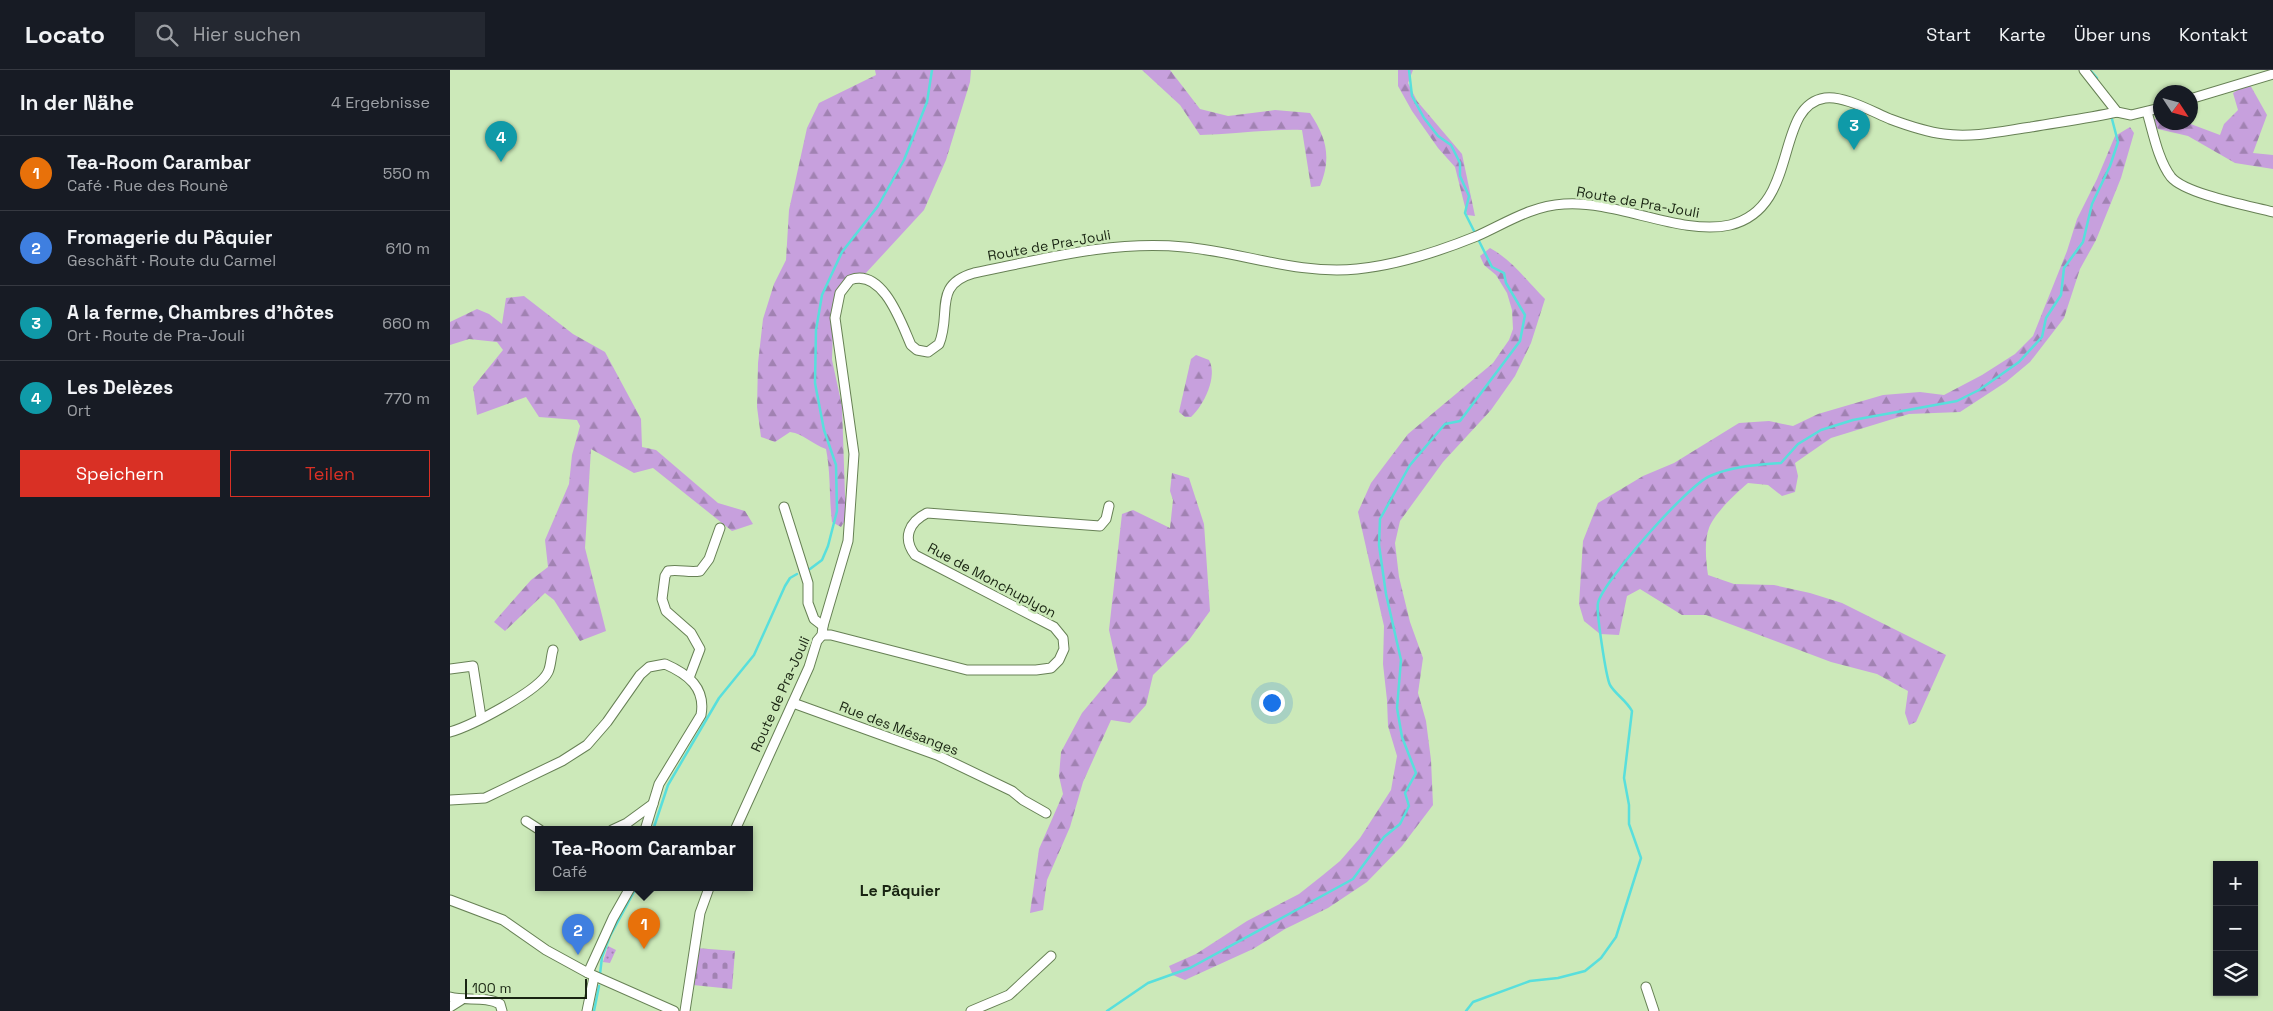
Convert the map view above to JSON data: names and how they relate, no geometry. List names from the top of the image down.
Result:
{
  "streets": {
    "street": ["Route de Pra-Jouli", "Rue de Monchuplyon", "Rue des Mésanges"]
  },
  "crossings": [
    ["Route de Pra-Jouli", "Rue de Monchuplyon"],
    ["Route de Pra-Jouli", "Rue des Mésanges"]
  ],
  "districts": ["Le Pâquier"],
  "scale_bar": "100 m",
  "north": "bottom right",
  "page": {
    "header": "Locato",
    "search": "Hier suchen",
    "nav": [
      "Start",
      "Karte",
      "Über uns",
      "Kontakt"
    ],
    "heading": ["In der Nähe", "4 Ergebnisse"],
    "pins": [
      "3",
      "4",
      "1",
      "2"
    ],
    "list": [
      {
        "mark": "1",
        "name": "Tea-Room Carambar",
        "note": "Café · Rue des Rounè",
        "value": "550 m"
      },
      {
        "mark": "2",
        "name": "Fromagerie du Pâquier",
        "note": "Geschäft · Route du Carmel",
        "value": "610 m"
      },
      {
        "mark": "3",
        "name": "A la ferme, Chambres d'hôtes",
        "note": "Ort · Route de Pra-Jouli",
        "value": "660 m"
      },
      {
        "mark": "4",
        "name": "Les Delèzes",
        "note": "Ort",
        "value": "770 m"
      }
    ],
    "buttons": ["Speichern", "Teilen"],
    "popup": ["Tea-Room Carambar", "Café"],
    "map_buttons": ["+", "−"],
    "scale": "100 m"
  }
}
